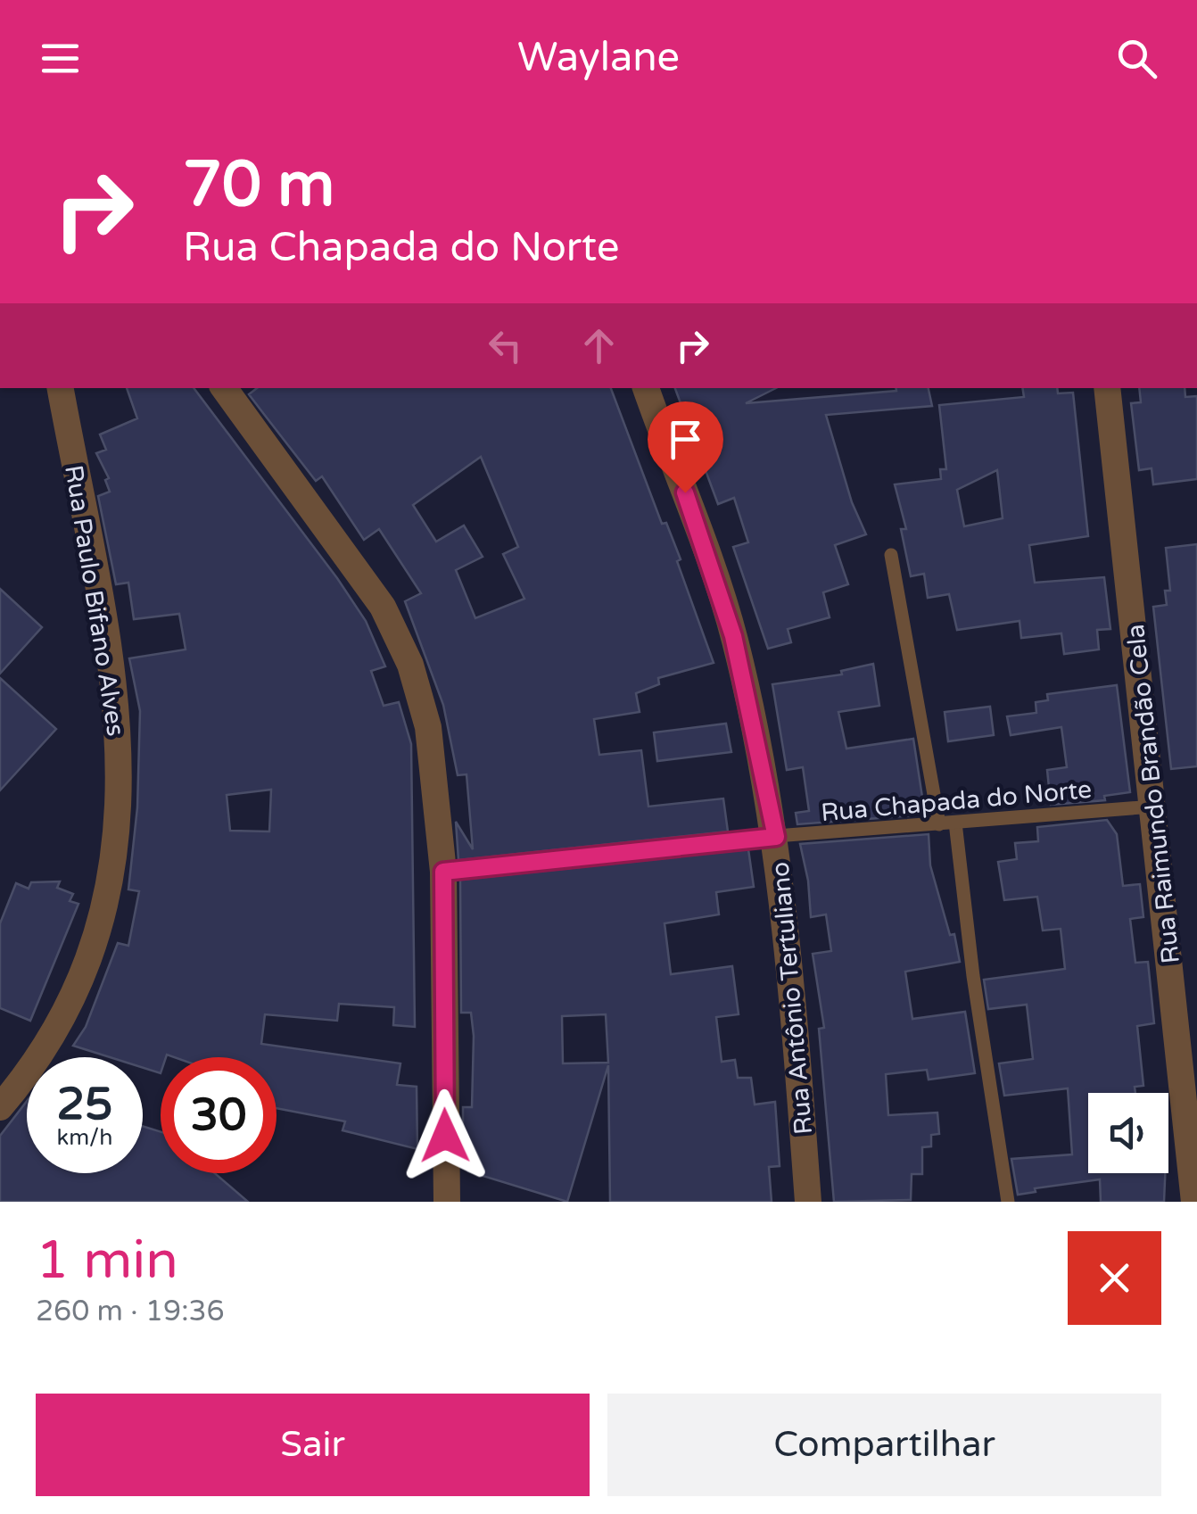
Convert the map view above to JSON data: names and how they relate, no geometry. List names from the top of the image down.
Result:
{
  "streets": {
    "street": ["Rua Paulo Bifano Alves", "Rua Raimundo Brandão Cela", "Rua Antônio Tertuliano"],
    "lane": ["Rua Chapada do Norte"]
  },
  "crossings": [
    ["Rua Raimundo Brandão Cela", "Rua Chapada do Norte"],
    ["Rua Chapada do Norte", "Rua Antônio Tertuliano"]
  ],
  "page": {
    "header": "Waylane",
    "turn": ["70 m", "Rua Chapada do Norte"],
    "speed": "25 km/h",
    "limit": "30",
    "heading": ["1 min", "260 m · 19:36"],
    "buttons": ["Sair", "Compartilhar"]
  }
}
